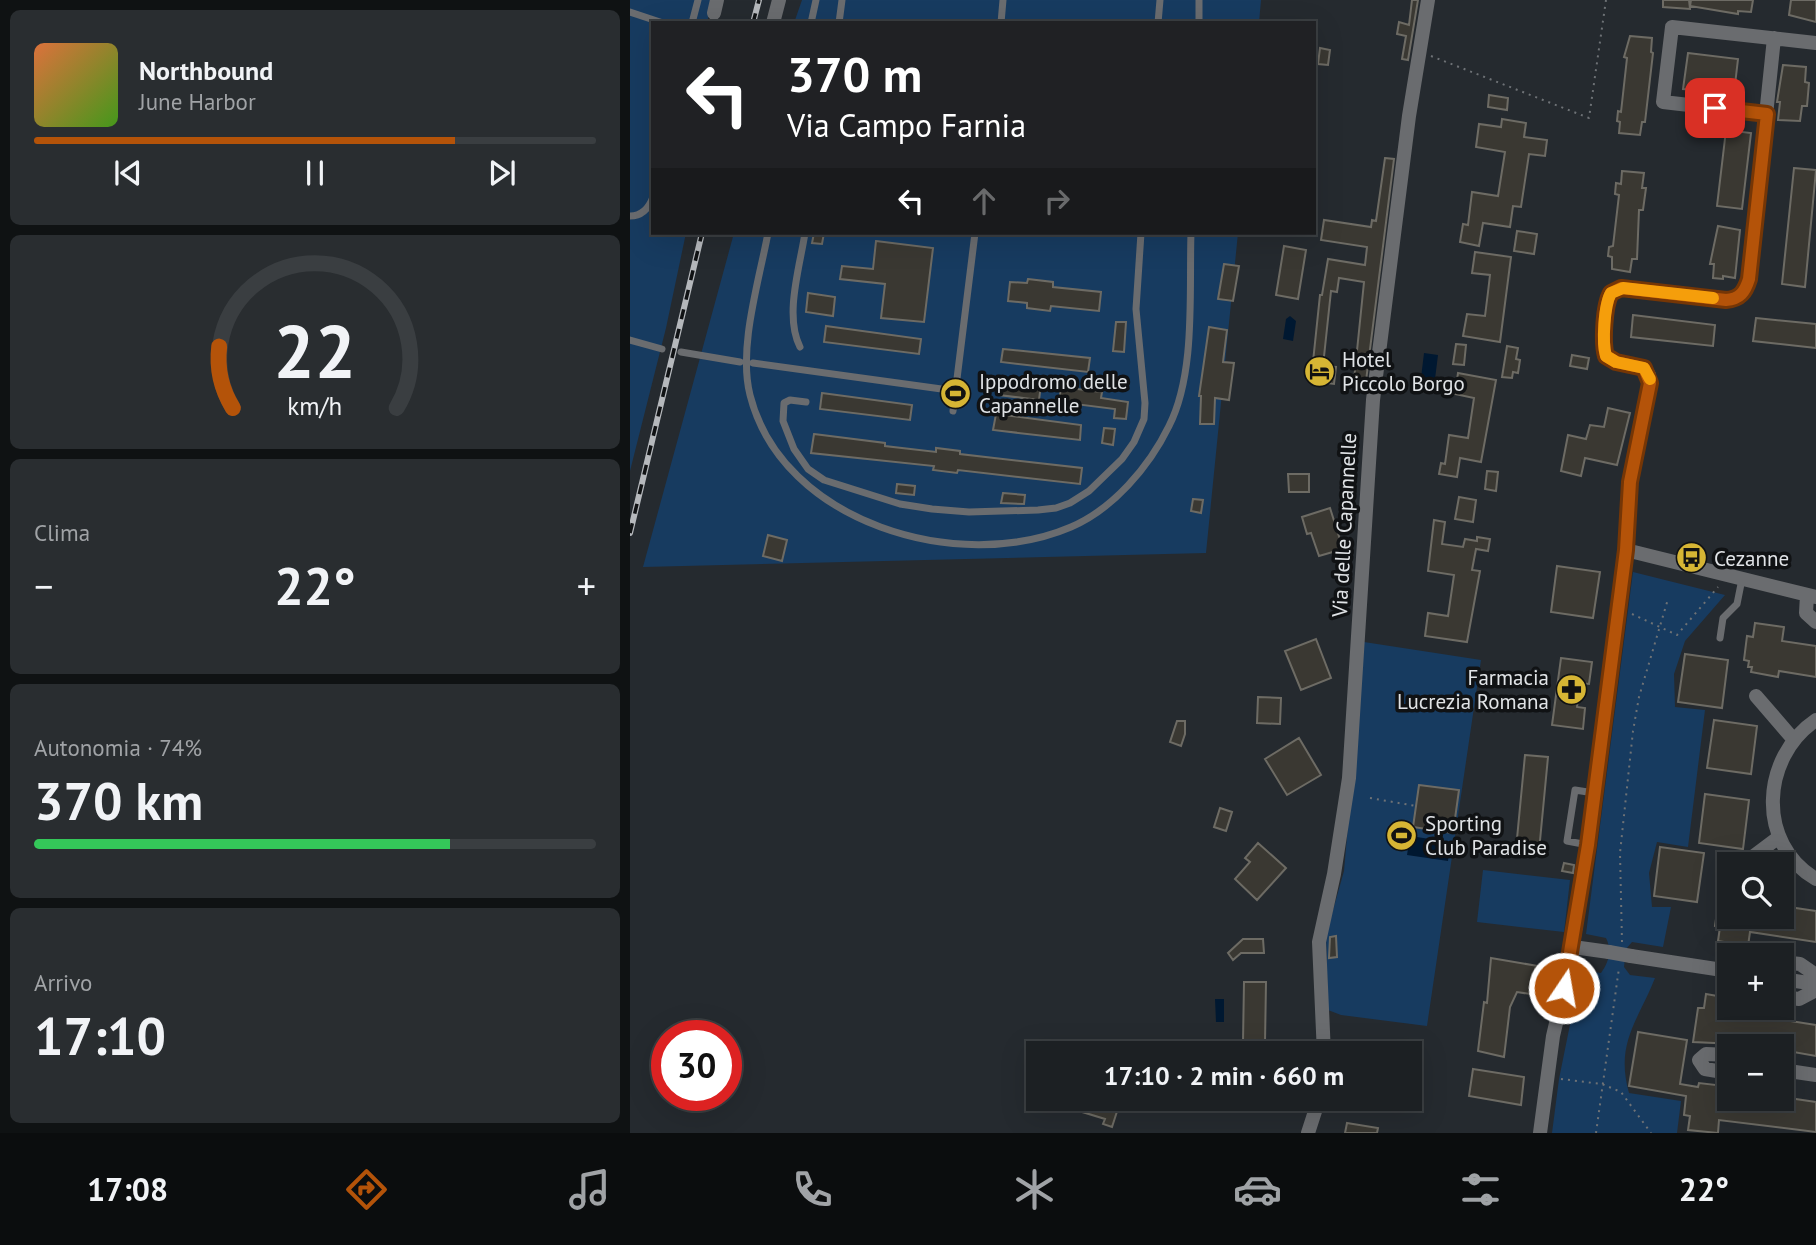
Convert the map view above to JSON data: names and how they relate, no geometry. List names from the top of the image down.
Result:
{
  "streets": {
    "street": ["Via delle Capannelle"]
  },
  "places": {
    "hotel": ["Hotel Piccolo Borgo"],
    "sports": ["Ippodromo delle Capannelle", "Sporting Club Paradise"],
    "bus stop": ["Cezanne"],
    "pharmacy": ["Farmacia Lucrezia Romana"]
  },
  "page": {
    "turn": ["370 m", "Via Campo Farnia"],
    "song": ["Northbound", "June Harbor"],
    "tile": [
      "Clima",
      ["Autonomia · 74%", "370 km"],
      ["Arrivo", "17:10"]
    ],
    "heat": ["−", "22°", "+"],
    "map_buttons": ["+", "−"],
    "limit": "30",
    "trip": "17:10 · 2 min · 660 m",
    "tabs": ["17:08", "22°"],
    "gauge": ["22", "km/h"]
  }
}
